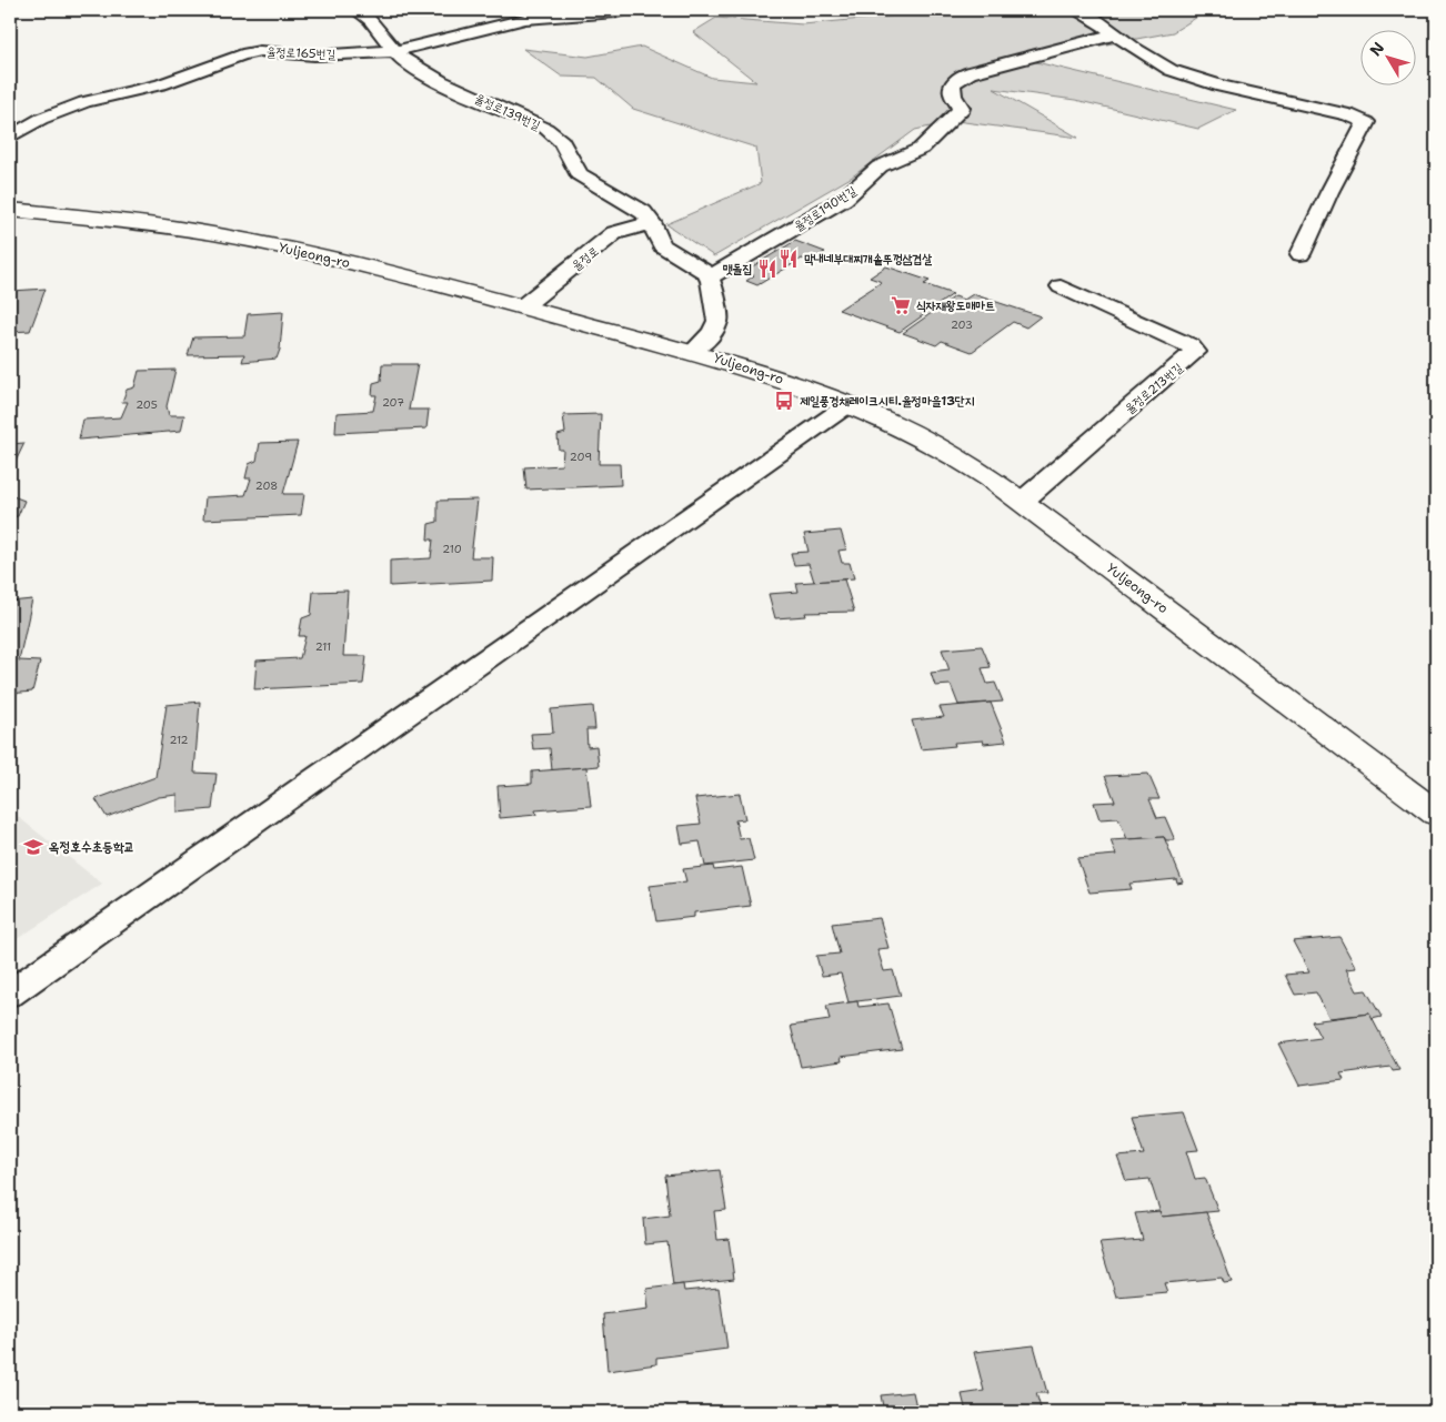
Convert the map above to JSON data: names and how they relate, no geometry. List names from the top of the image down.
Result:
{
  "streets": {
    "main road": ["Yuljeong-ro"],
    "street": [
      "율정로165번길",
      "율정로139번길",
      "율정로190번길",
      "율정로",
      "율정로213번길"
    ]
  },
  "crossings": [
    ["율정로165번길", "율정로139번길"],
    ["율정로139번길", "율정로190번길"],
    ["율정로139번길", "율정로"],
    ["Yuljeong-ro", "율정로"],
    ["Yuljeong-ro", "율정로213번길"]
  ],
  "places": {
    "restaurant": ["막내네부대찌개솥뚜껑삼겹살", "맷돌집"],
    "supermarket": ["식자재왕도매마트"],
    "bus stop": ["제일풍경채레이크시티.율정마을13단지"],
    "school or university": ["옥정호수초등학교"]
  },
  "house_numbers": [
    "203",
    "207",
    "205",
    "209",
    "208",
    "210",
    "211",
    "212"
  ],
  "north": "top left"
}
